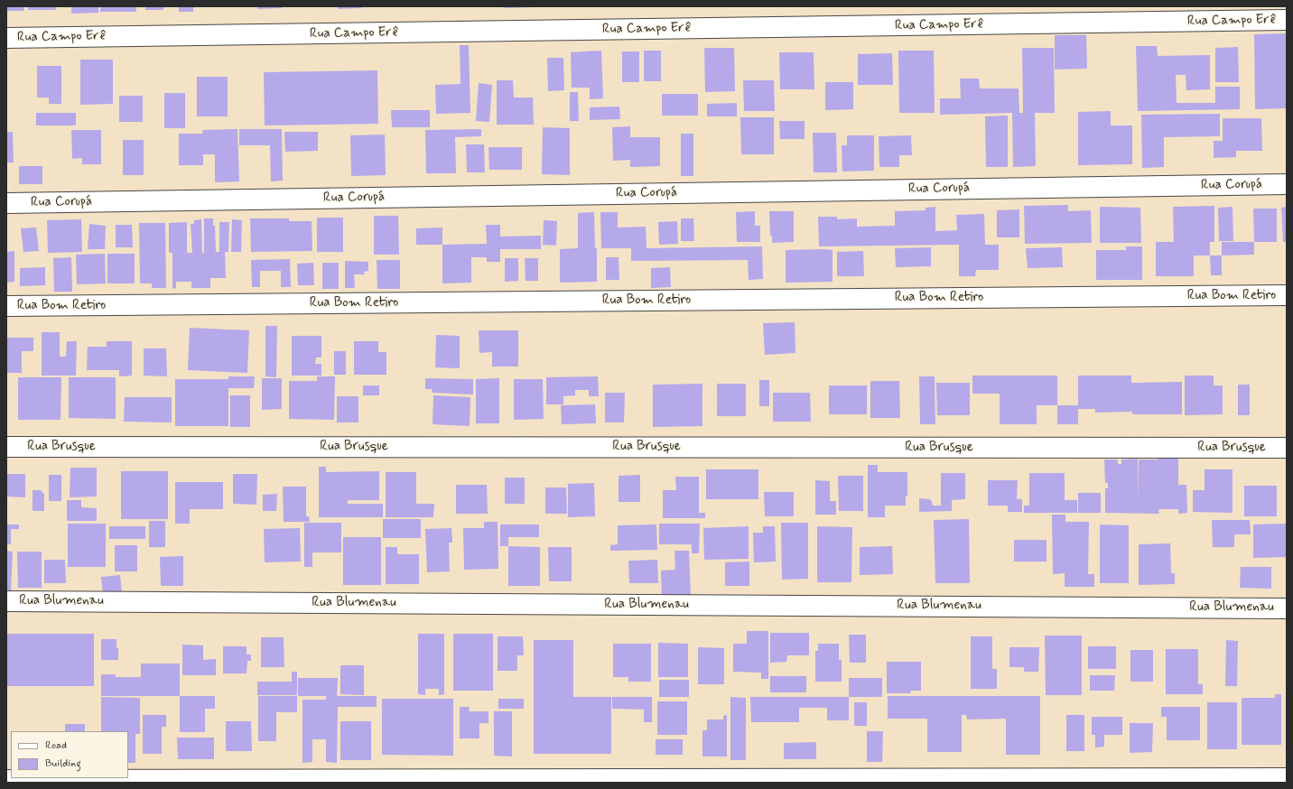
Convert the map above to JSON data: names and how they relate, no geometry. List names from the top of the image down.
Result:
{
  "streets": {
    "street": [
      "Rua Campo Erê",
      "Rua Corupá",
      "Rua Bom Retiro",
      "Rua Brusque",
      "Rua Blumenau"
    ]
  },
  "legend": ["Road", "Building"]
}
